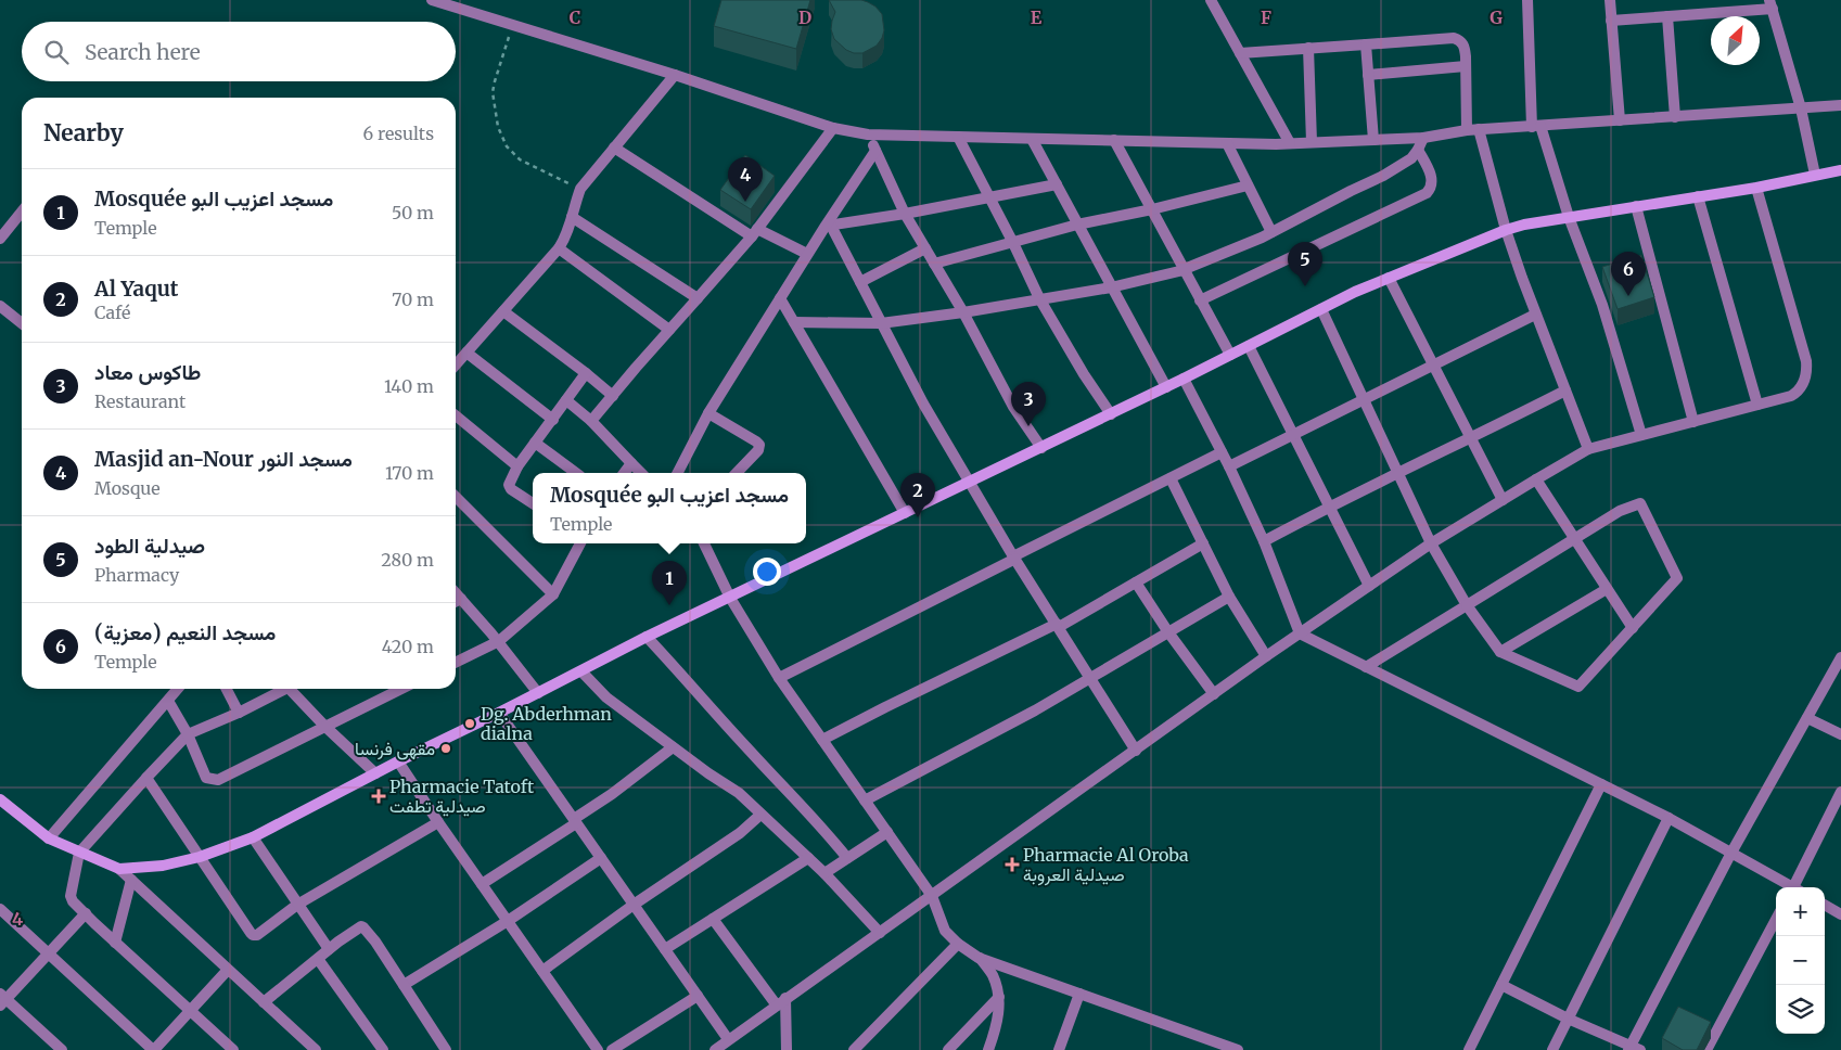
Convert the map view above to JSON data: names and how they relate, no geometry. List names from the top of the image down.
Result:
{
  "places": {
    "other": ["Dg. Abderhman dialna", "مقهى فرنسا"],
    "health": ["Pharmacie Tatoft صيدلية تطفت", "Pharmacie Al Oroba صيدلية العروبة"]
  },
  "north": "top right",
  "page": {
    "search": "Search here",
    "heading": ["Nearby", "6 results"],
    "pins": [
      "4",
      "5",
      "6",
      "3",
      "2",
      "1"
    ],
    "list": [
      {
        "mark": "1",
        "name": "Mosquée مسجد اعزيب البو",
        "note": "Temple",
        "value": "50 m"
      },
      {
        "mark": "2",
        "name": "Al Yaqut",
        "note": "Café",
        "value": "70 m"
      },
      {
        "mark": "3",
        "name": "طاكوس معاد",
        "note": "Restaurant",
        "value": "140 m"
      },
      {
        "mark": "4",
        "name": "Masjid an-Nour مسجد النور",
        "note": "Mosque",
        "value": "170 m"
      },
      {
        "mark": "5",
        "name": "صيدلية الطود",
        "note": "Pharmacy",
        "value": "280 m"
      },
      {
        "mark": "6",
        "name": "مسجد النعيم (معزية)",
        "note": "Temple",
        "value": "420 m"
      }
    ],
    "popup": ["Mosquée مسجد اعزيب البو", "Temple"],
    "map_buttons": ["+", "−"]
  },
  "grid": {
    "columns": [
      "C",
      "D",
      "E",
      "F",
      "G"
    ],
    "rows": ["4"]
  }
}
